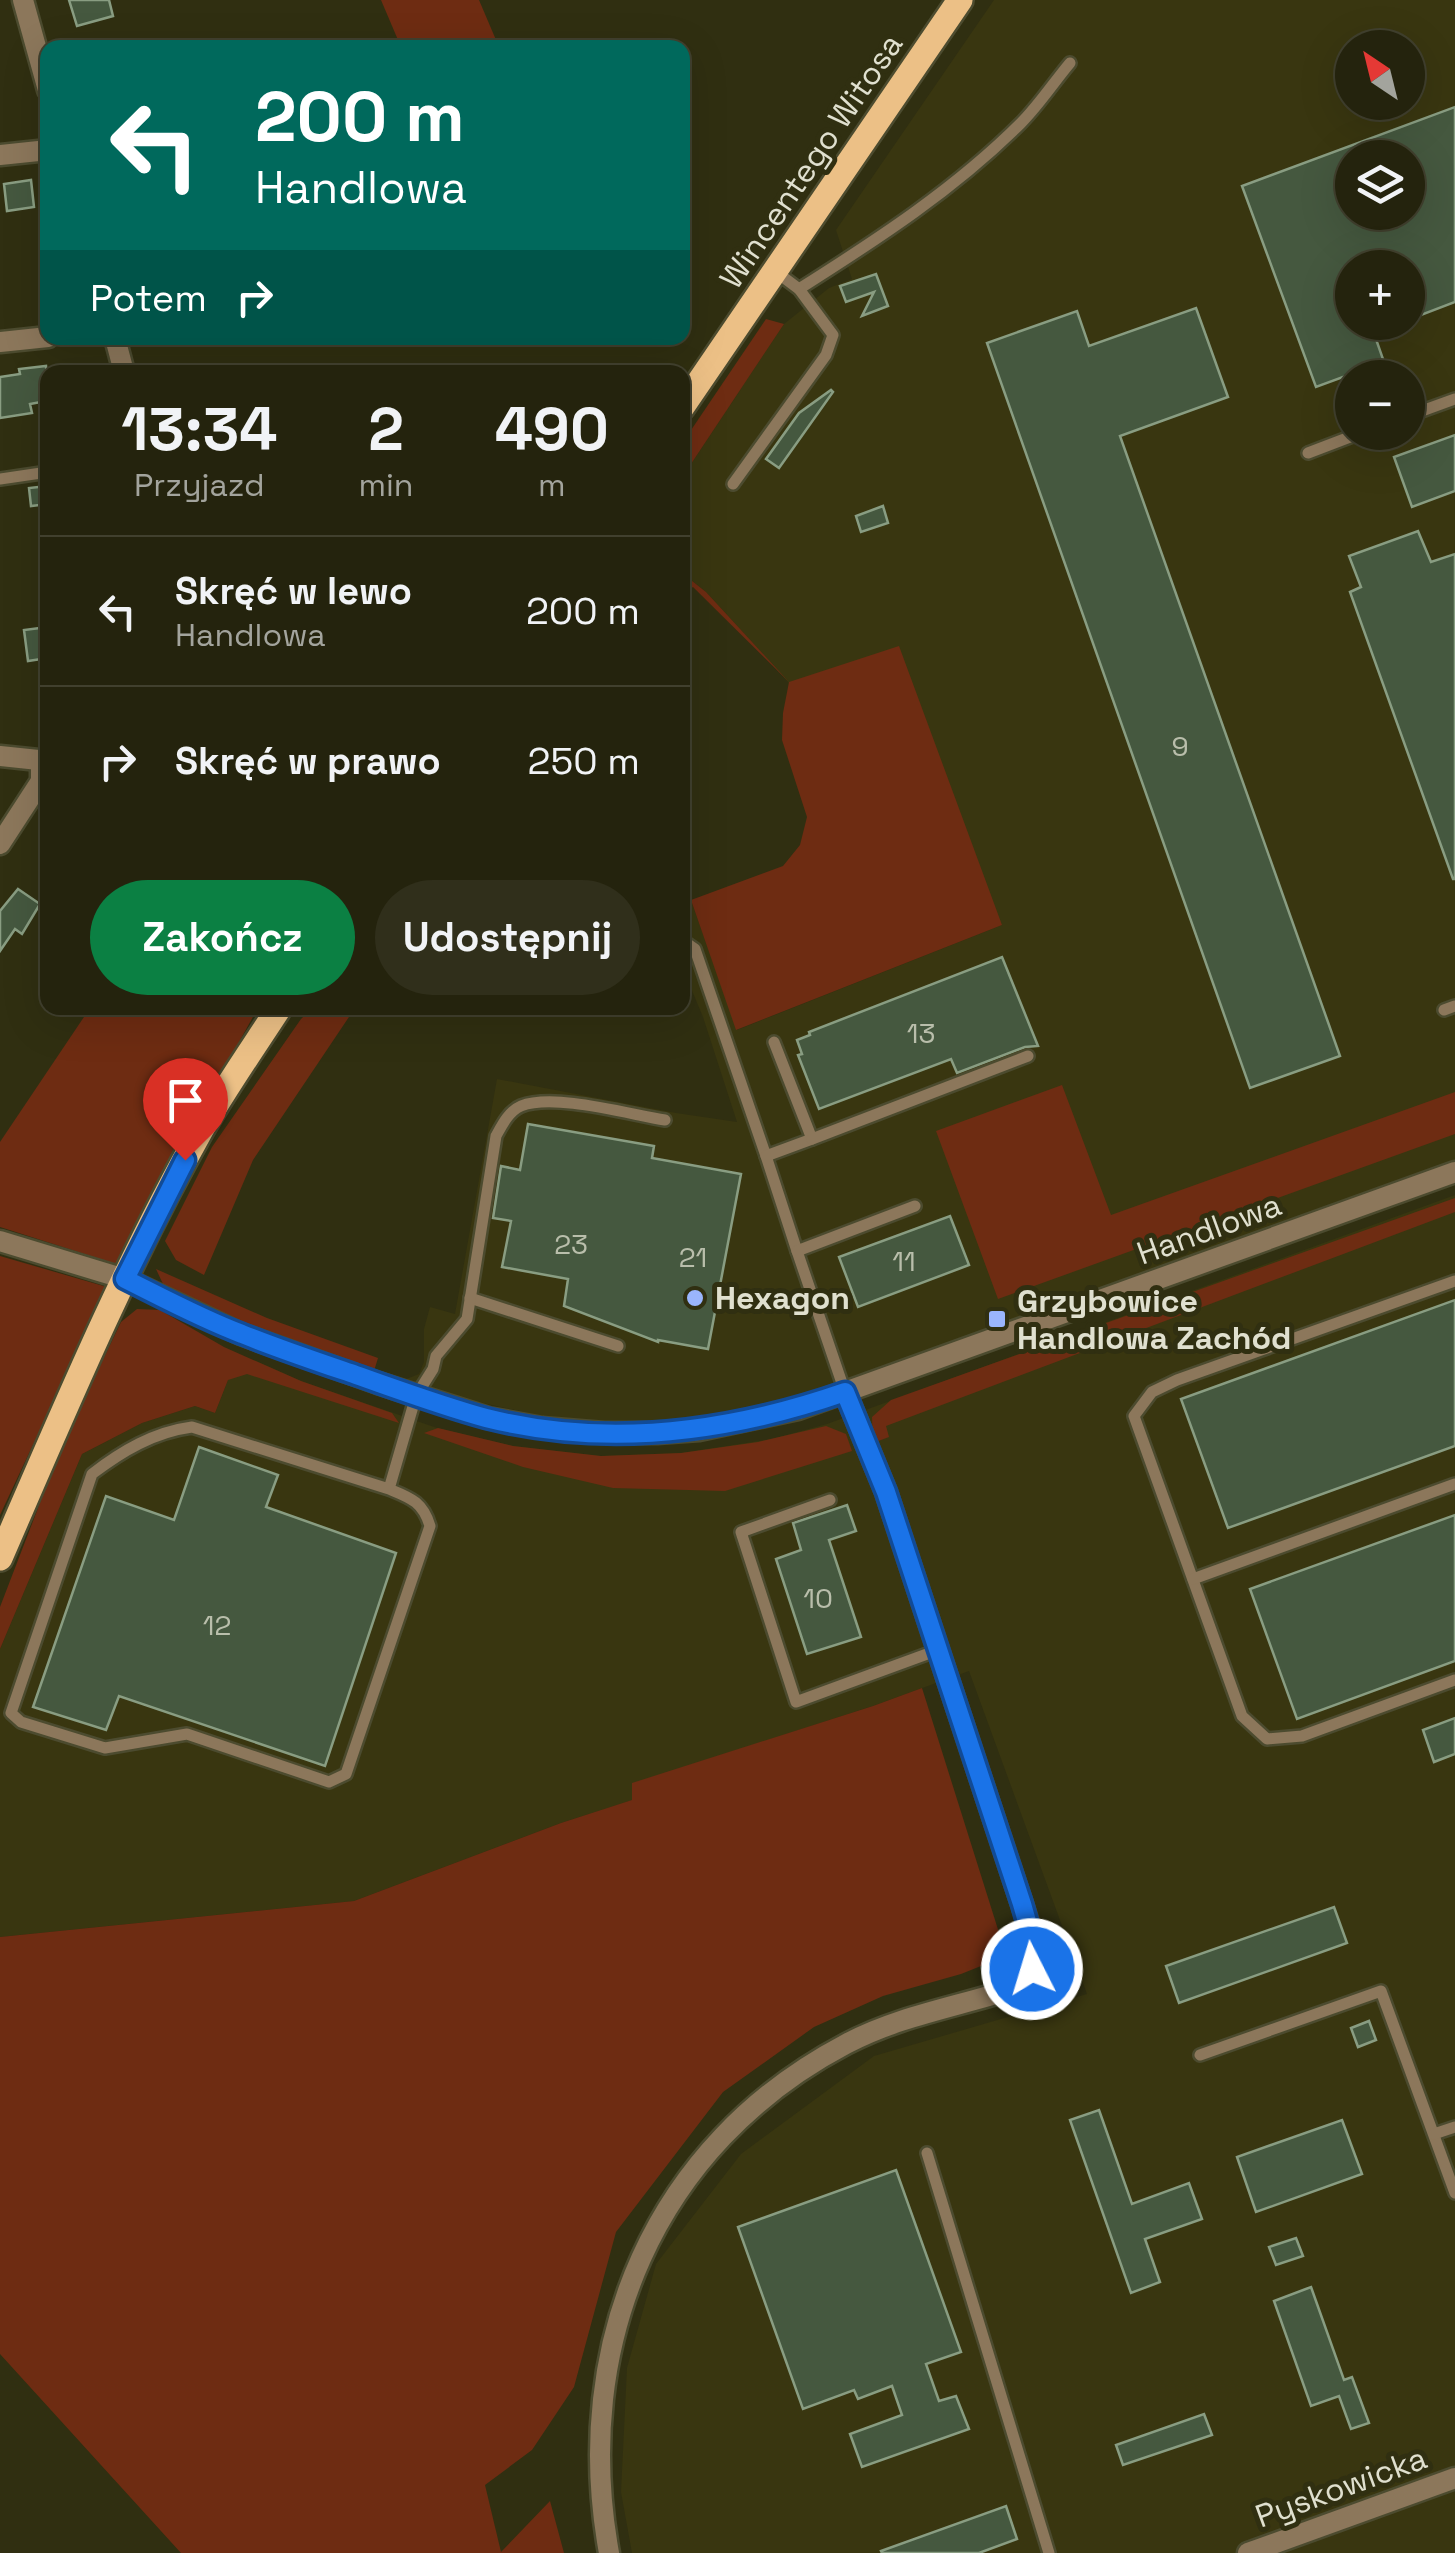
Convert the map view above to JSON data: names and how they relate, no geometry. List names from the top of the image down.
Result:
{
  "streets": {
    "main road": ["Wincentego Witosa"],
    "street": ["Handlowa", "Pyskowicka"]
  },
  "places": {
    "other": ["Hexagon"],
    "transit": ["Grzybowice Handlowa Zachód"]
  },
  "house_numbers": [
    "9",
    "13",
    "23",
    "21",
    "11",
    "10",
    "12"
  ],
  "north": "top left",
  "page": {
    "map_buttons": ["+", "−"],
    "turn": ["200 m", "Handlowa"],
    "then": "Potem",
    "eta": [
      "13:34",
      "Przyjazd",
      "2",
      "min",
      "490",
      "m"
    ],
    "list": [
      {
        "name": "Skręć w lewo",
        "note": "Handlowa",
        "value": "200 m"
      },
      {
        "name": "Skręć w prawo",
        "value": "250 m"
      }
    ],
    "buttons": ["Zakończ", "Udostępnij"]
  }
}
